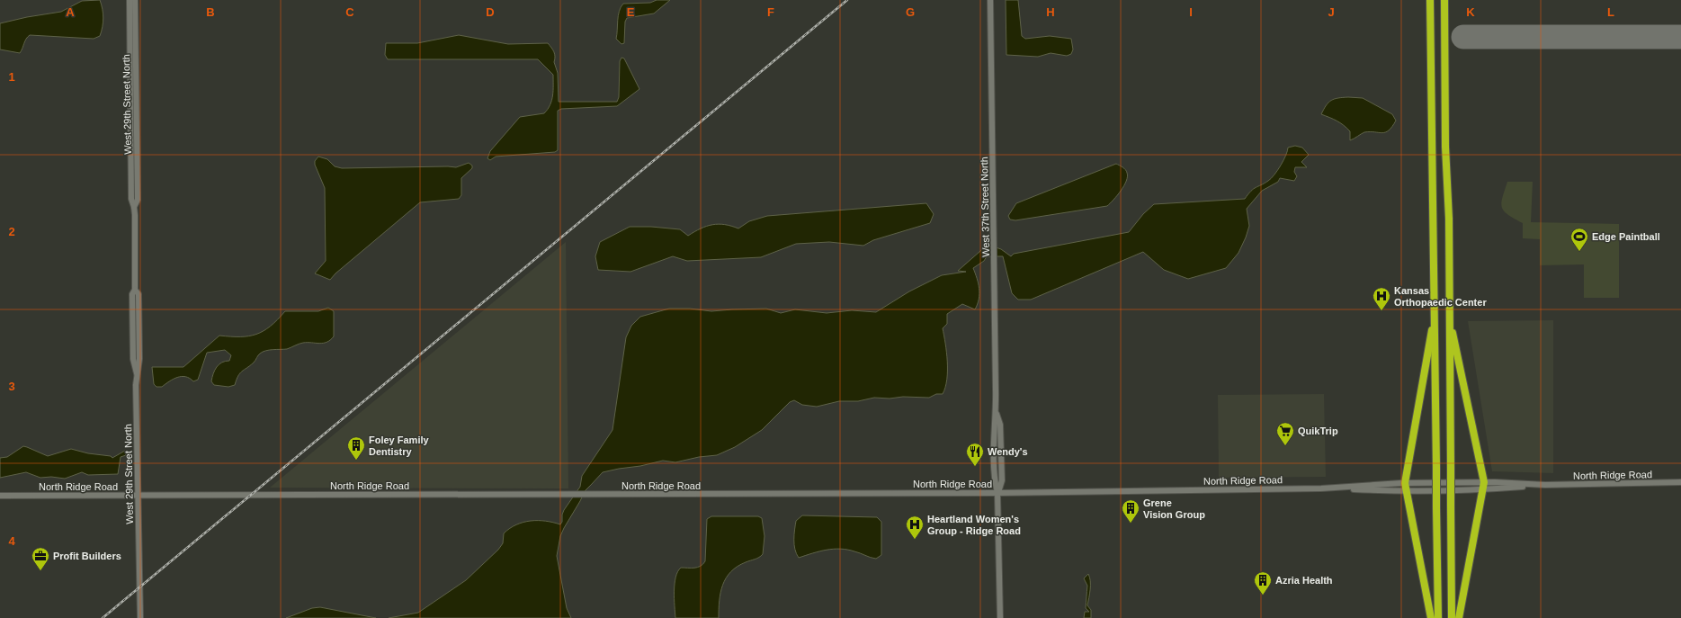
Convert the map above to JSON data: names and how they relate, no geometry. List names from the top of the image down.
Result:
{
  "streets": {
    "main road": ["West 29th Street North", "West 37th Street North", "North Ridge Road"]
  },
  "crossings": [
    ["West 29th Street North", "North Ridge Road"],
    ["West 37th Street North", "North Ridge Road"]
  ],
  "places": {
    "sports": ["Edge Paintball"],
    "hospital": ["Kansas Orthopaedic Center", "Heartland Women's Group - Ridge Road"],
    "supermarket": ["QuikTrip"],
    "building": ["Foley Family Dentistry", "Grene Vision Group", "Azria Health"],
    "restaurant": ["Wendy's"],
    "office": ["Profit Builders"]
  },
  "grid": {
    "columns": [
      "A",
      "B",
      "C",
      "D",
      "E",
      "F",
      "G",
      "H",
      "I",
      "J",
      "K",
      "L"
    ],
    "rows": [
      "1",
      "2",
      "3",
      "4"
    ]
  }
}
